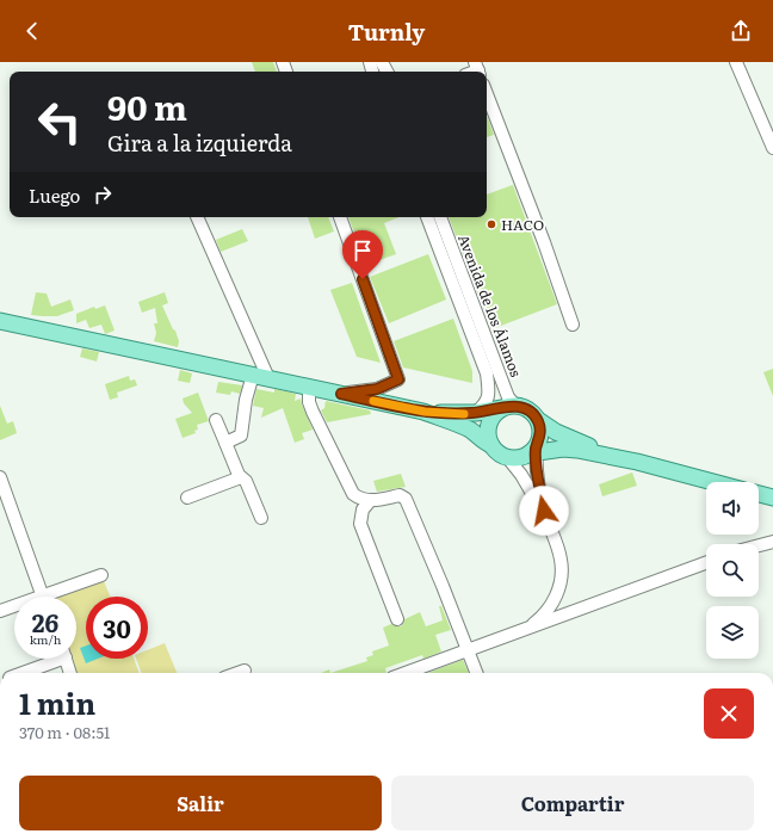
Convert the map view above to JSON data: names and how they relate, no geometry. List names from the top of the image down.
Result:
{
  "streets": {
    "street": ["Avenida de los Álamos"]
  },
  "places": ["HACO"],
  "page": {
    "header": "Turnly",
    "turn": ["90 m", "Gira a la izquierda"],
    "then": "Luego",
    "speed": "26 km/h",
    "limit": "30",
    "heading": ["1 min", "370 m · 08:51"],
    "buttons": ["Salir", "Compartir"]
  }
}
